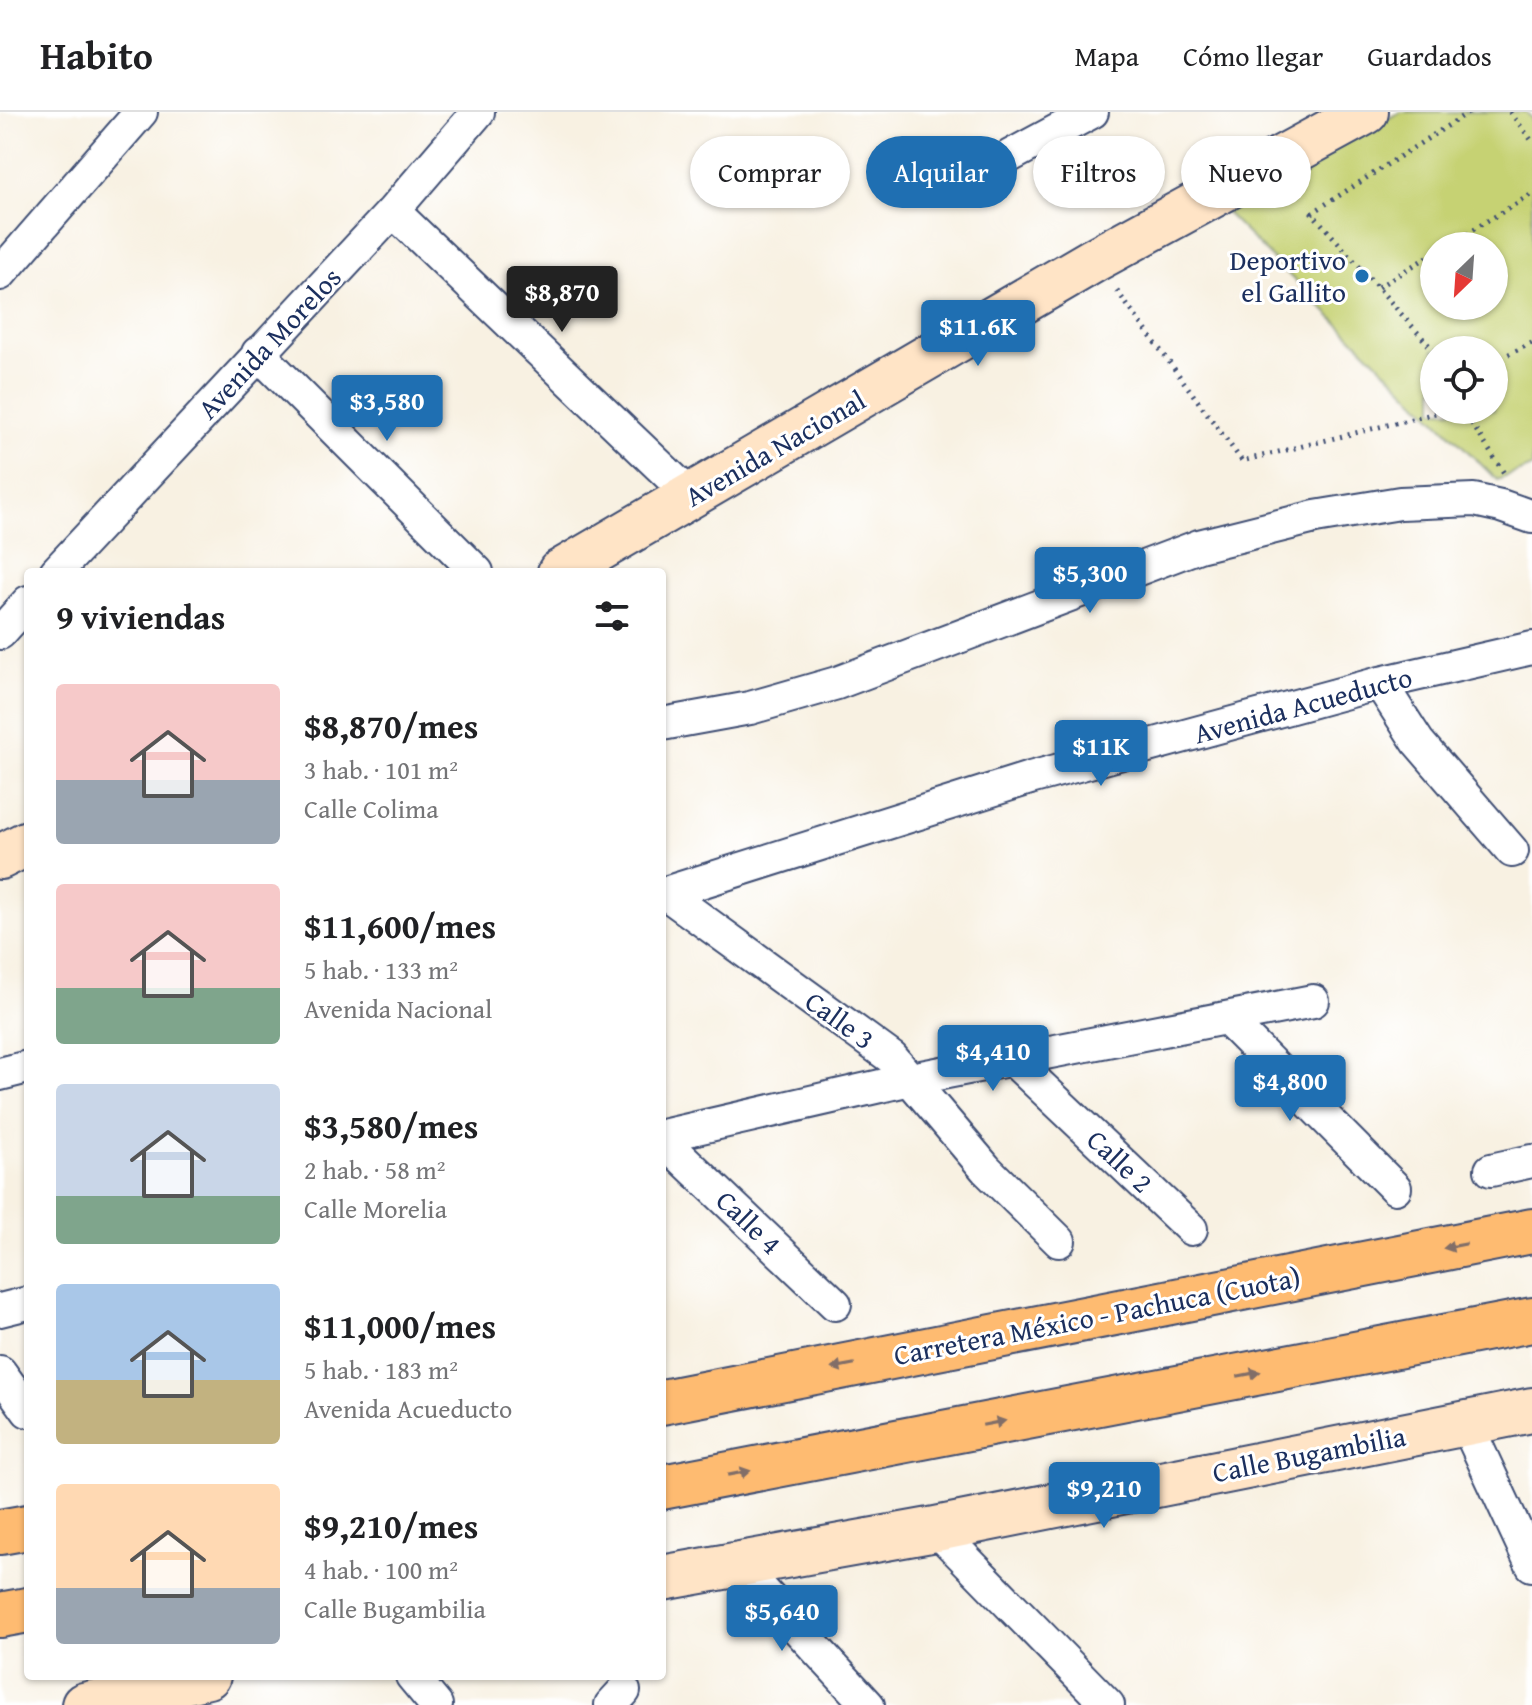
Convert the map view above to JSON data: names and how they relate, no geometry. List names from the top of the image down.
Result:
{
  "streets": {
    "highway": ["Carretera México - Pachuca (Cuota)"],
    "street": [
      "Avenida Morelos",
      "Avenida Nacional",
      "Avenida Acueducto",
      "Calle 3",
      "Calle 2",
      "Calle 4",
      "Calle Bugambilia"
    ]
  },
  "places": ["Deportivo el Gallito"],
  "north": "bottom left",
  "page": {
    "header": "Habito",
    "nav": ["Mapa", "Cómo llegar", "Guardados"],
    "chip": [
      "Comprar",
      "Alquilar",
      "Filtros",
      "Nuevo"
    ],
    "price": [
      "$8,870",
      "$11.6K",
      "$3,580",
      "$5,300",
      "$11K",
      "$4,410",
      "$4,800",
      "$9,210",
      "$5,640"
    ],
    "heading": "9 viviendas",
    "list": [
      {
        "name": "$8,870/mes",
        "note": "3 hab. · 101 m² · Calle Colima"
      },
      {
        "name": "$11,600/mes",
        "note": "5 hab. · 133 m² · Avenida Nacional"
      },
      {
        "name": "$3,580/mes",
        "note": "2 hab. · 58 m² · Calle Morelia"
      },
      {
        "name": "$11,000/mes",
        "note": "5 hab. · 183 m² · Avenida Acueducto"
      },
      {
        "name": "$9,210/mes",
        "note": "4 hab. · 100 m² · Calle Bugambilia"
      }
    ]
  }
}
